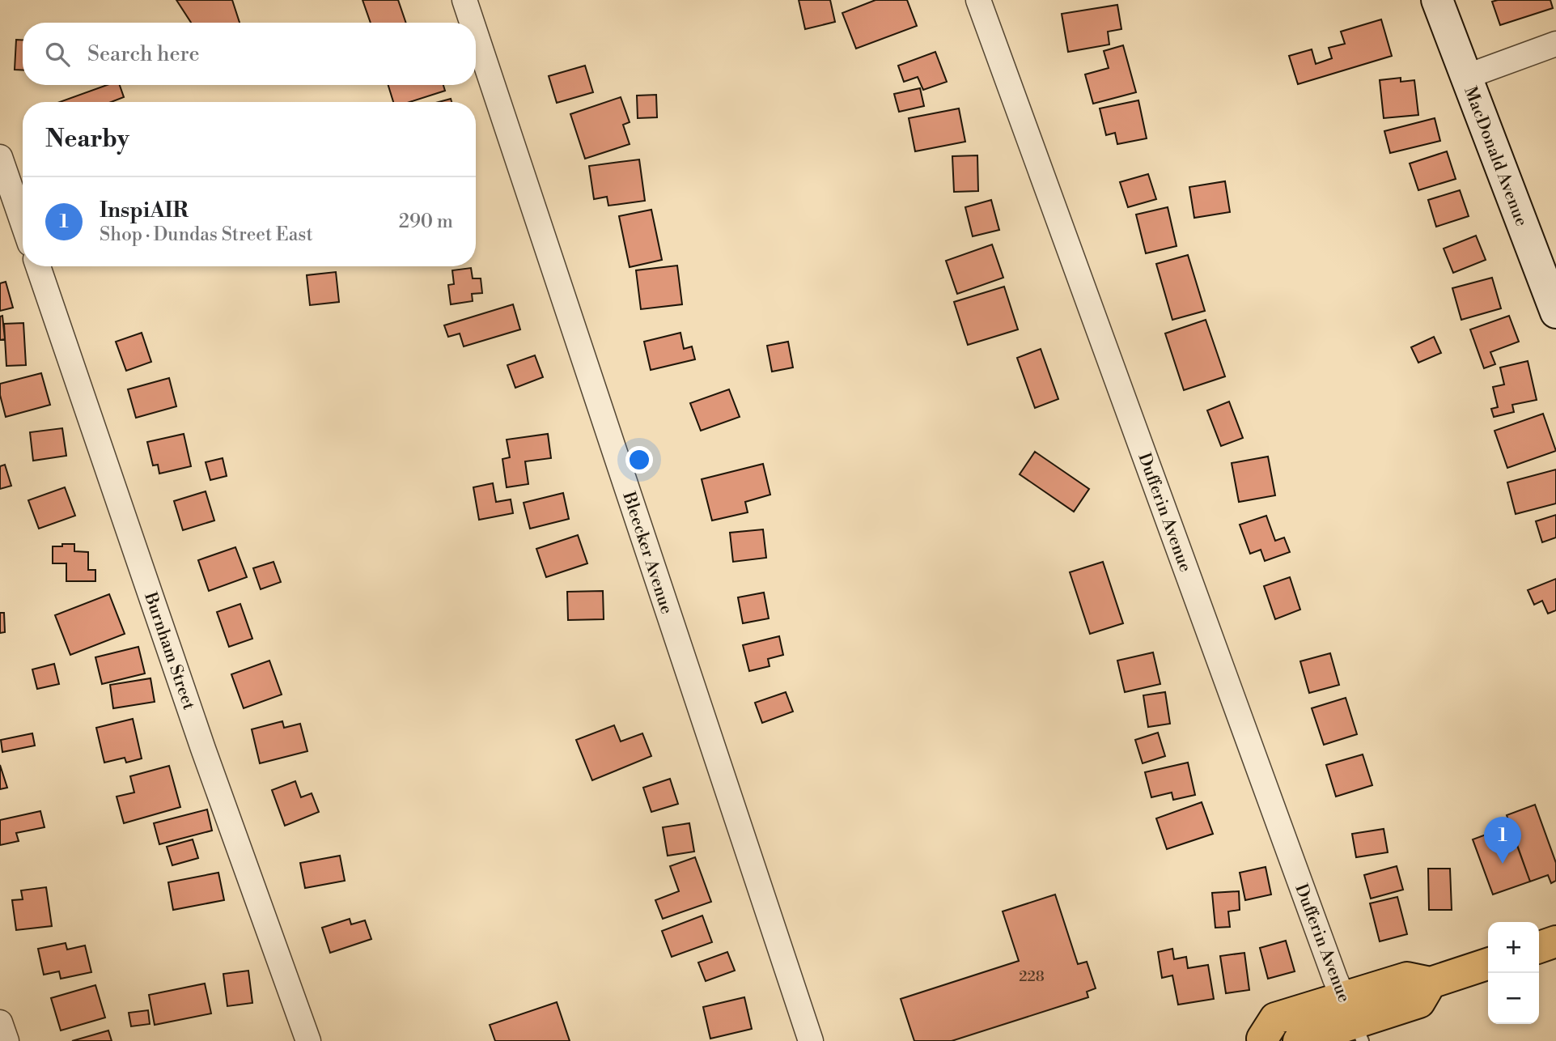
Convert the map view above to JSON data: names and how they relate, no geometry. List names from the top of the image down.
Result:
{
  "streets": {
    "street": [
      "MacDonald Avenue",
      "Dufferin Avenue",
      "Bleecker Avenue",
      "Burnham Street"
    ]
  },
  "house_numbers": ["228"],
  "page": {
    "search": "Search here",
    "heading": "Nearby",
    "list": [
      {
        "mark": "1",
        "name": "InspiAIR",
        "note": "Shop · Dundas Street East",
        "value": "290 m"
      }
    ],
    "pins": "1",
    "map_buttons": ["+", "−"]
  }
}
